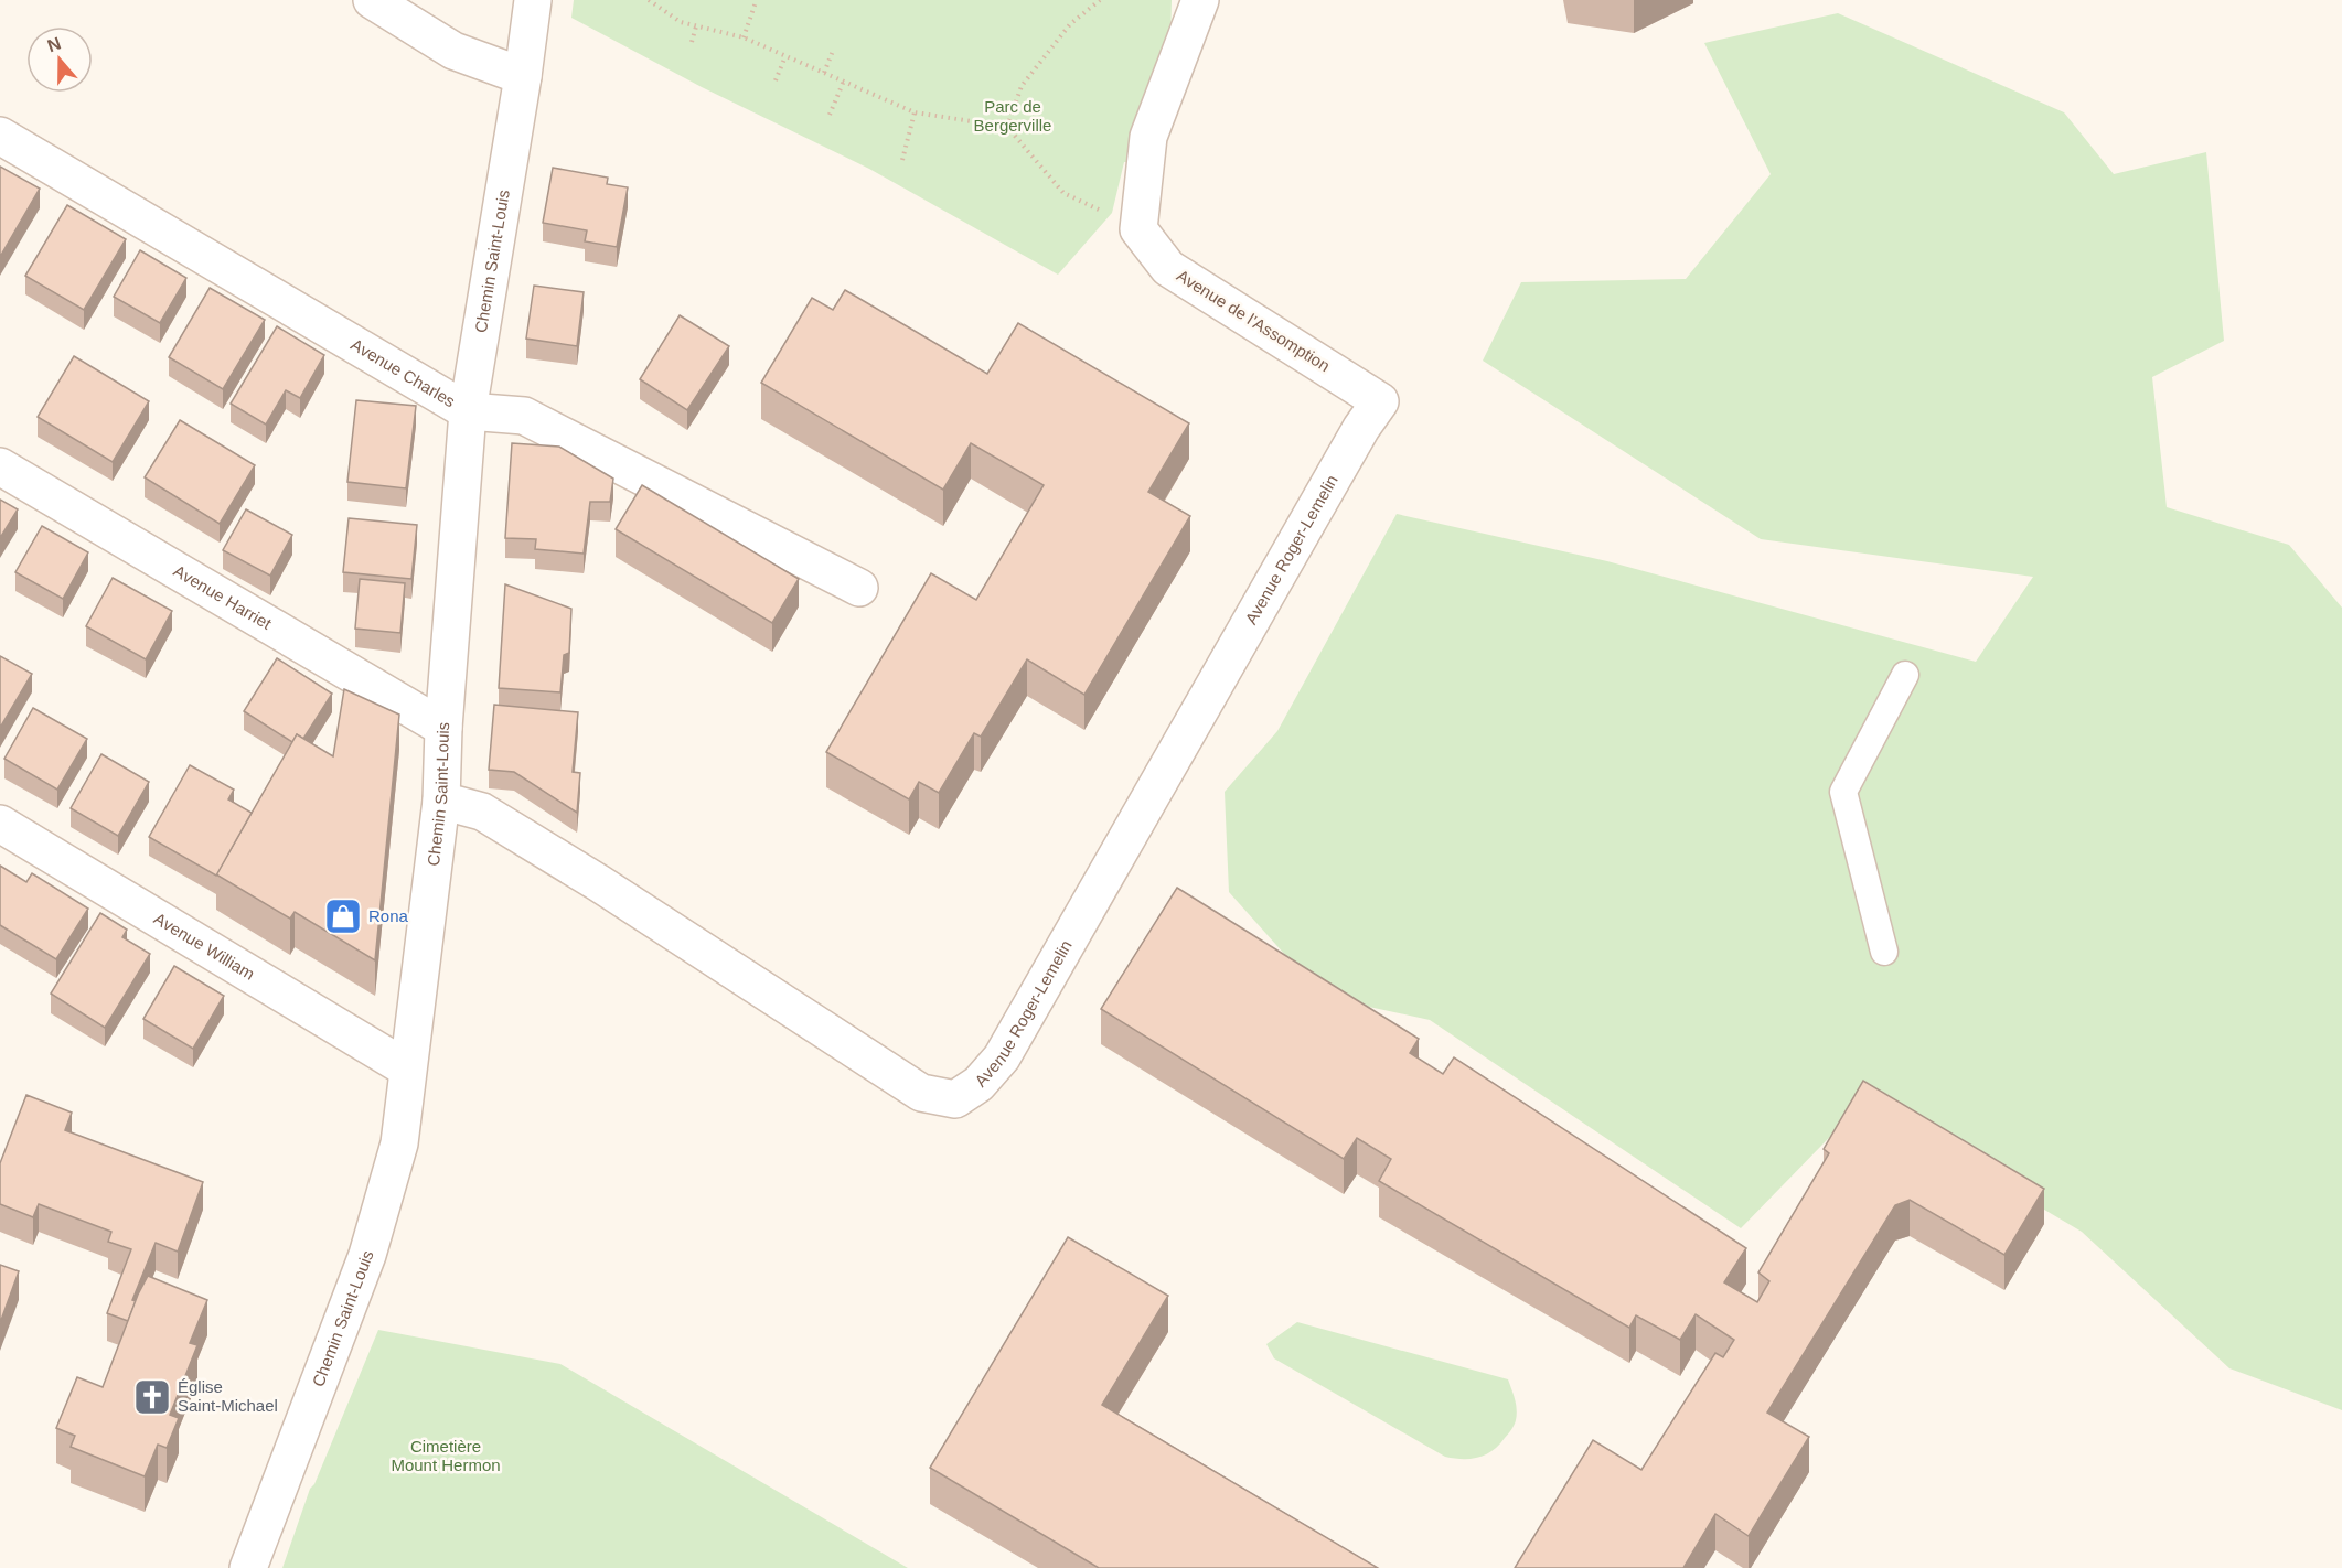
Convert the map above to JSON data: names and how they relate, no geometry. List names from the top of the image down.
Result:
{
  "streets": {
    "street": [
      "Chemin Saint-Louis",
      "Avenue de l'Assomption",
      "Avenue Charles",
      "Avenue Roger-Lemelin",
      "Avenue Harriet",
      "Avenue William"
    ]
  },
  "crossings": [
    ["Chemin Saint-Louis", "Avenue Charles"],
    ["Chemin Saint-Louis", "Avenue Roger-Lemelin"],
    ["Chemin Saint-Louis", "Avenue Harriet"],
    ["Chemin Saint-Louis", "Avenue William"],
    ["Avenue de l'Assomption", "Avenue Roger-Lemelin"]
  ],
  "parks": ["Parc de Bergerville", "Cimetière Mount Hermon"],
  "places": {
    "shop": ["Rona"],
    "church": ["Église Saint-Michael"]
  },
  "north": "top"
}
